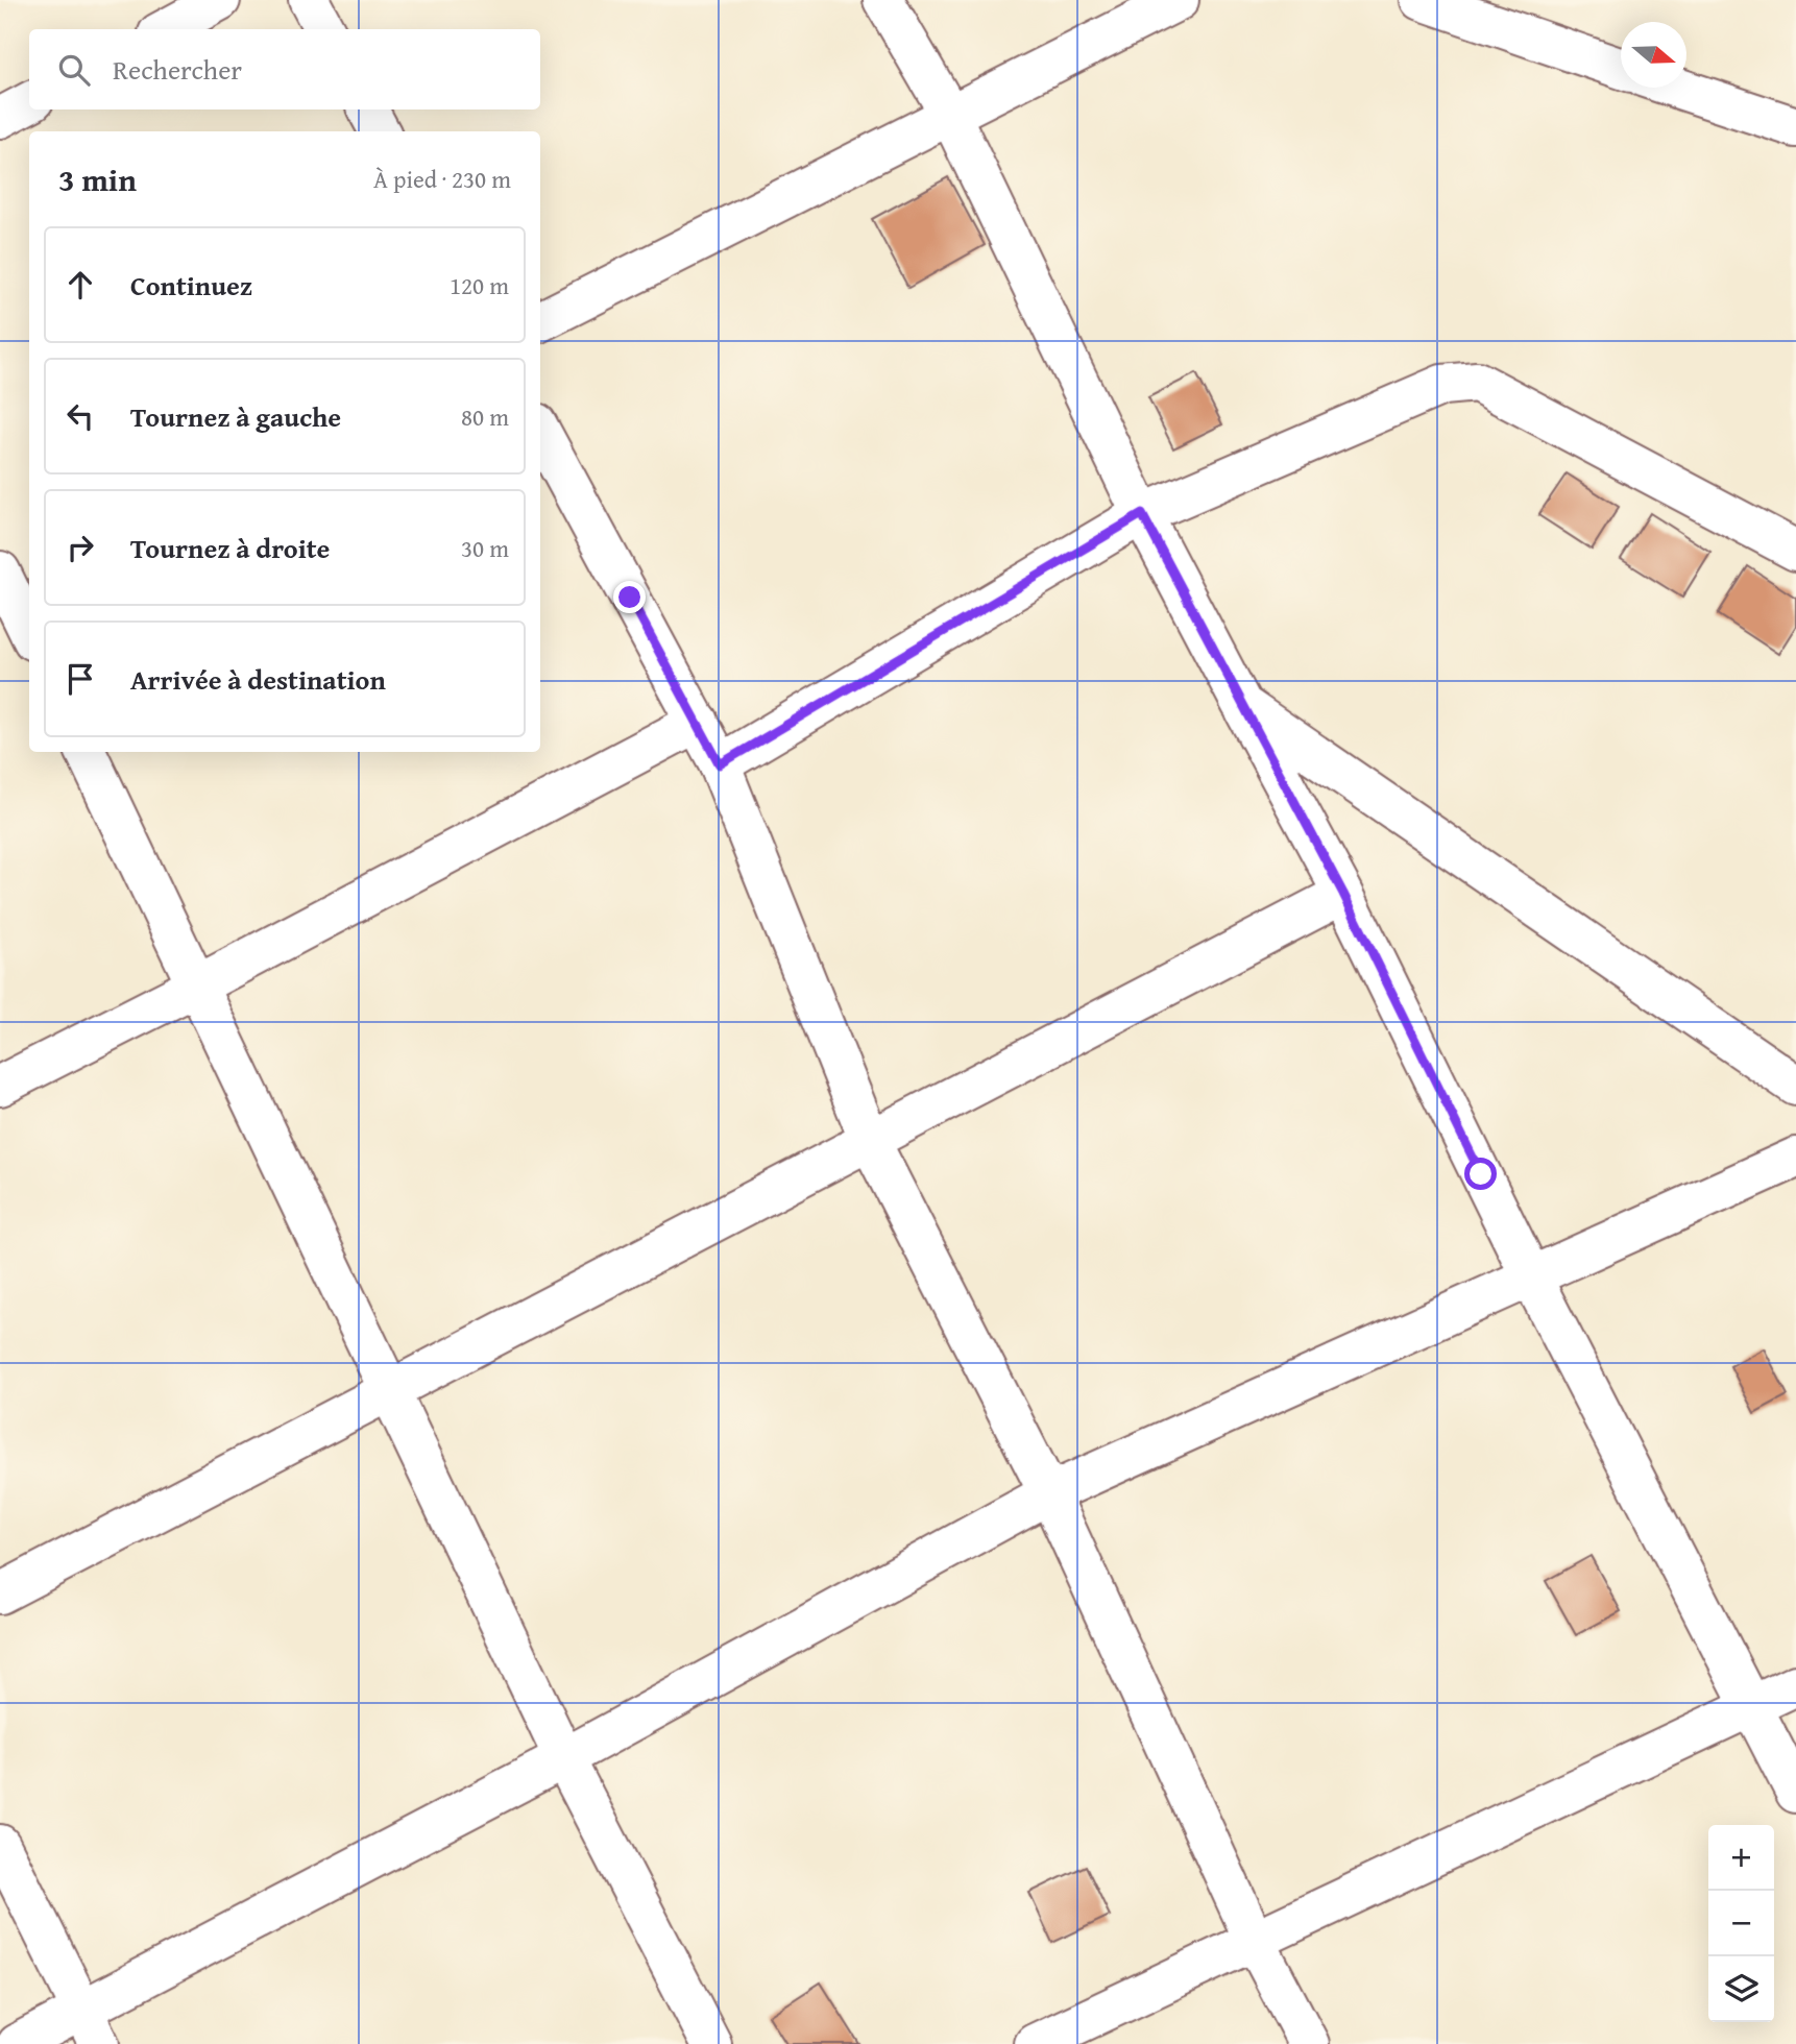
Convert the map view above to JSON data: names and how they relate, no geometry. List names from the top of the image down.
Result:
{
  "north": "right",
  "page": {
    "search": "Rechercher",
    "heading": ["3 min", "À pied · 230 m"],
    "list": [
      ["Continuez", "120 m"],
      ["Tournez à gauche", "80 m"],
      ["Tournez à droite", "30 m"],
      "Arrivée à destination"
    ],
    "map_buttons": ["+", "−"]
  }
}
